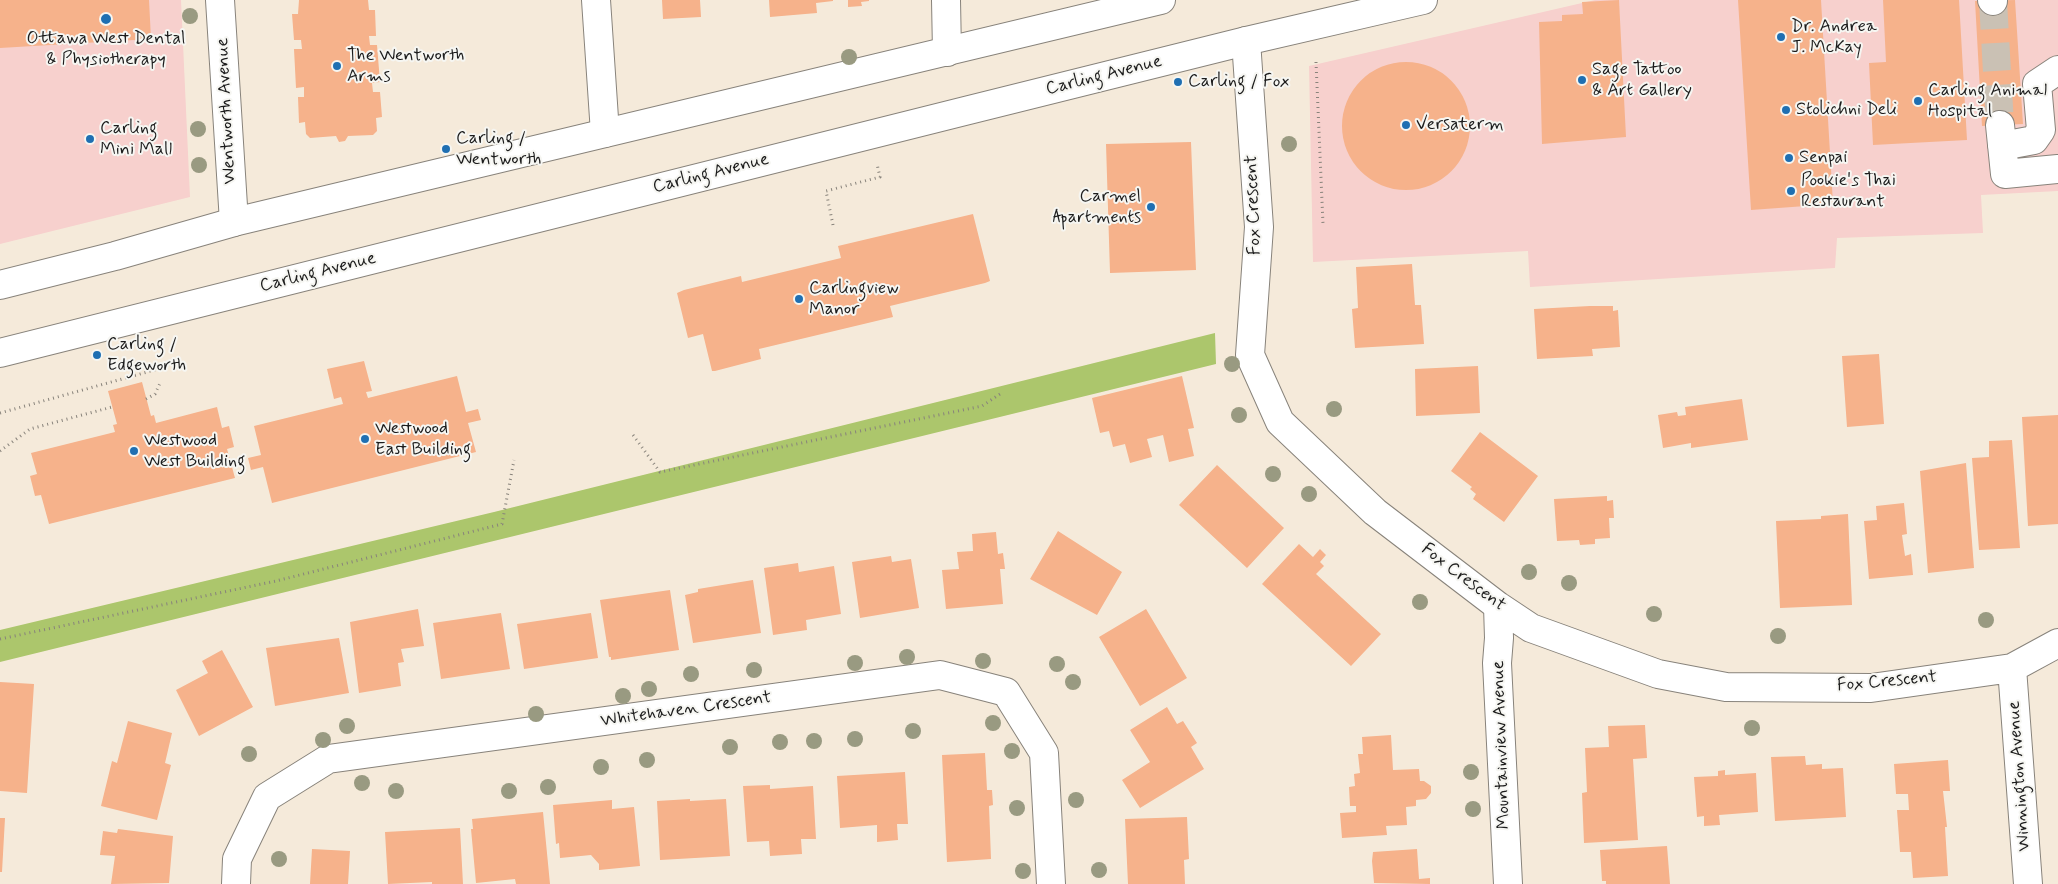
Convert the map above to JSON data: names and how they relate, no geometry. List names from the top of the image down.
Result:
{
  "streets": {
    "street": [
      "Carling Avenue",
      "Wentworth Avenue",
      "Fox Crescent",
      "Whitehaven Crescent",
      "Mountainview Avenue",
      "Winnington Avenue"
    ]
  },
  "crossings": [
    ["Carling Avenue", "Fox Crescent"],
    ["Fox Crescent", "Mountainview Avenue"],
    ["Fox Crescent", "Winnington Avenue"]
  ],
  "places": [
    "Ottawa West Dental & Physiotherapy",
    "Dr. Andrea J. McKay",
    "The Wentworth Arms",
    "Sage Tattoo & Art Gallery",
    "Carling / Fox",
    "Carling Animal Hospital",
    "Stolichni Deli",
    "Versaterm",
    "Carling Mini Mall",
    "Carling / Wentworth",
    "Senpai",
    "Pookie's Thai Restaurant",
    "Carmel Apartments",
    "Carlingview Manor",
    "Carling / Edgeworth",
    "Westwood East Building",
    "Westwood West Building"
  ]
}
